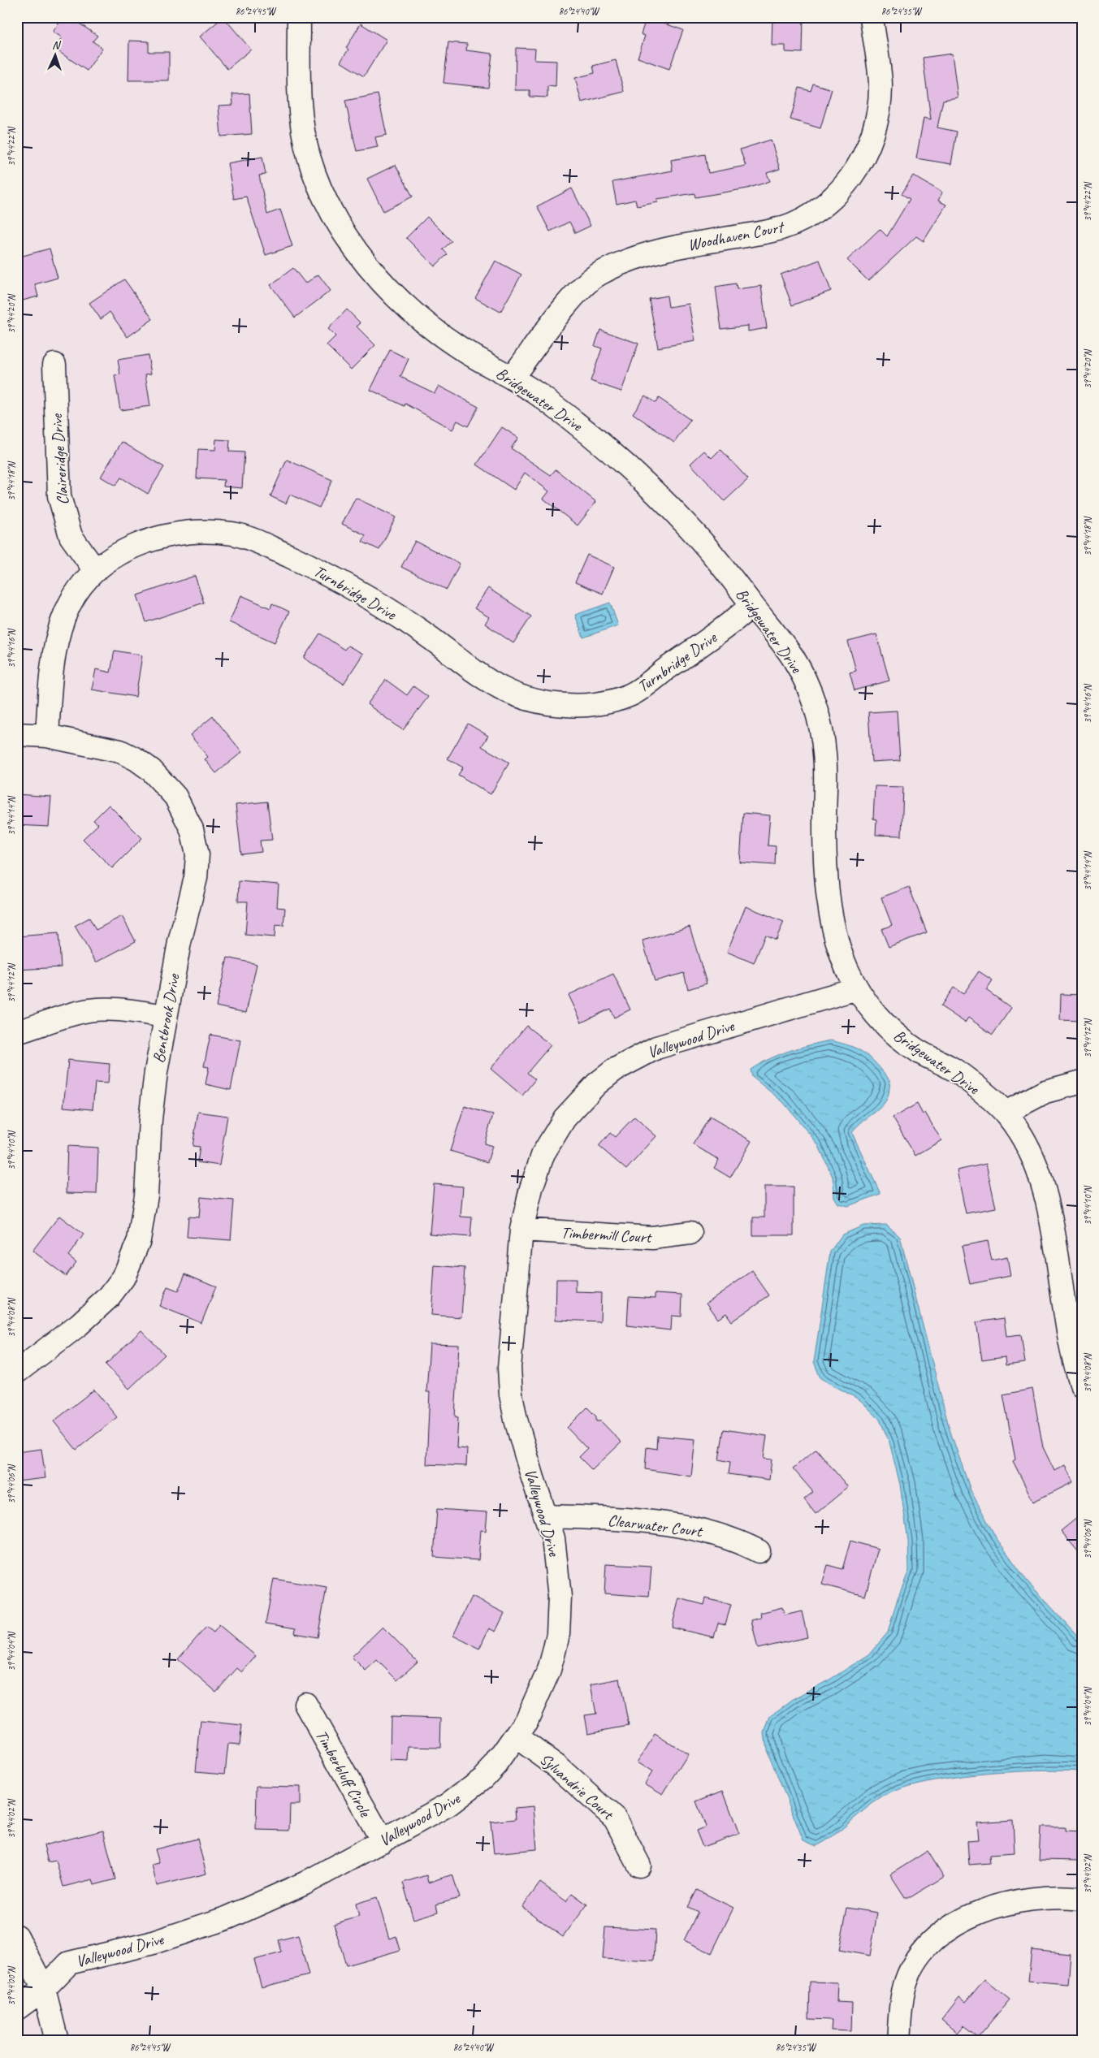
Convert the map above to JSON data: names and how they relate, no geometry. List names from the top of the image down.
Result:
{
  "streets": {
    "street": [
      "Woodhaven Court",
      "Bridgewater Drive",
      "Claireridge Drive",
      "Turnbridge Drive",
      "Bentbrook Drive",
      "Valleywood Drive",
      "Timbermill Court",
      "Clearwater Court",
      "Timberbluff Circle",
      "Sylvandrie Court"
    ]
  },
  "crossings": [
    ["Woodhaven Court", "Bridgewater Drive"],
    ["Bridgewater Drive", "Turnbridge Drive"],
    ["Bridgewater Drive", "Valleywood Drive"],
    ["Claireridge Drive", "Turnbridge Drive"],
    ["Turnbridge Drive", "Bentbrook Drive"],
    ["Valleywood Drive", "Timbermill Court"],
    ["Valleywood Drive", "Clearwater Court"],
    ["Valleywood Drive", "Timberbluff Circle"],
    ["Valleywood Drive", "Sylvandrie Court"]
  ],
  "north": "top",
  "coordinates": [
    "86°24'45\"W",
    "86°24'40\"W",
    "86°24'35\"W",
    "39°44'22\"N",
    "39°44'20\"N",
    "39°44'18\"N",
    "39°44'16\"N",
    "39°44'14\"N",
    "39°44'12\"N",
    "39°44'10\"N",
    "39°44'08\"N",
    "39°44'06\"N",
    "39°44'04\"N",
    "39°44'02\"N",
    "39°44'00\"N"
  ]
}
